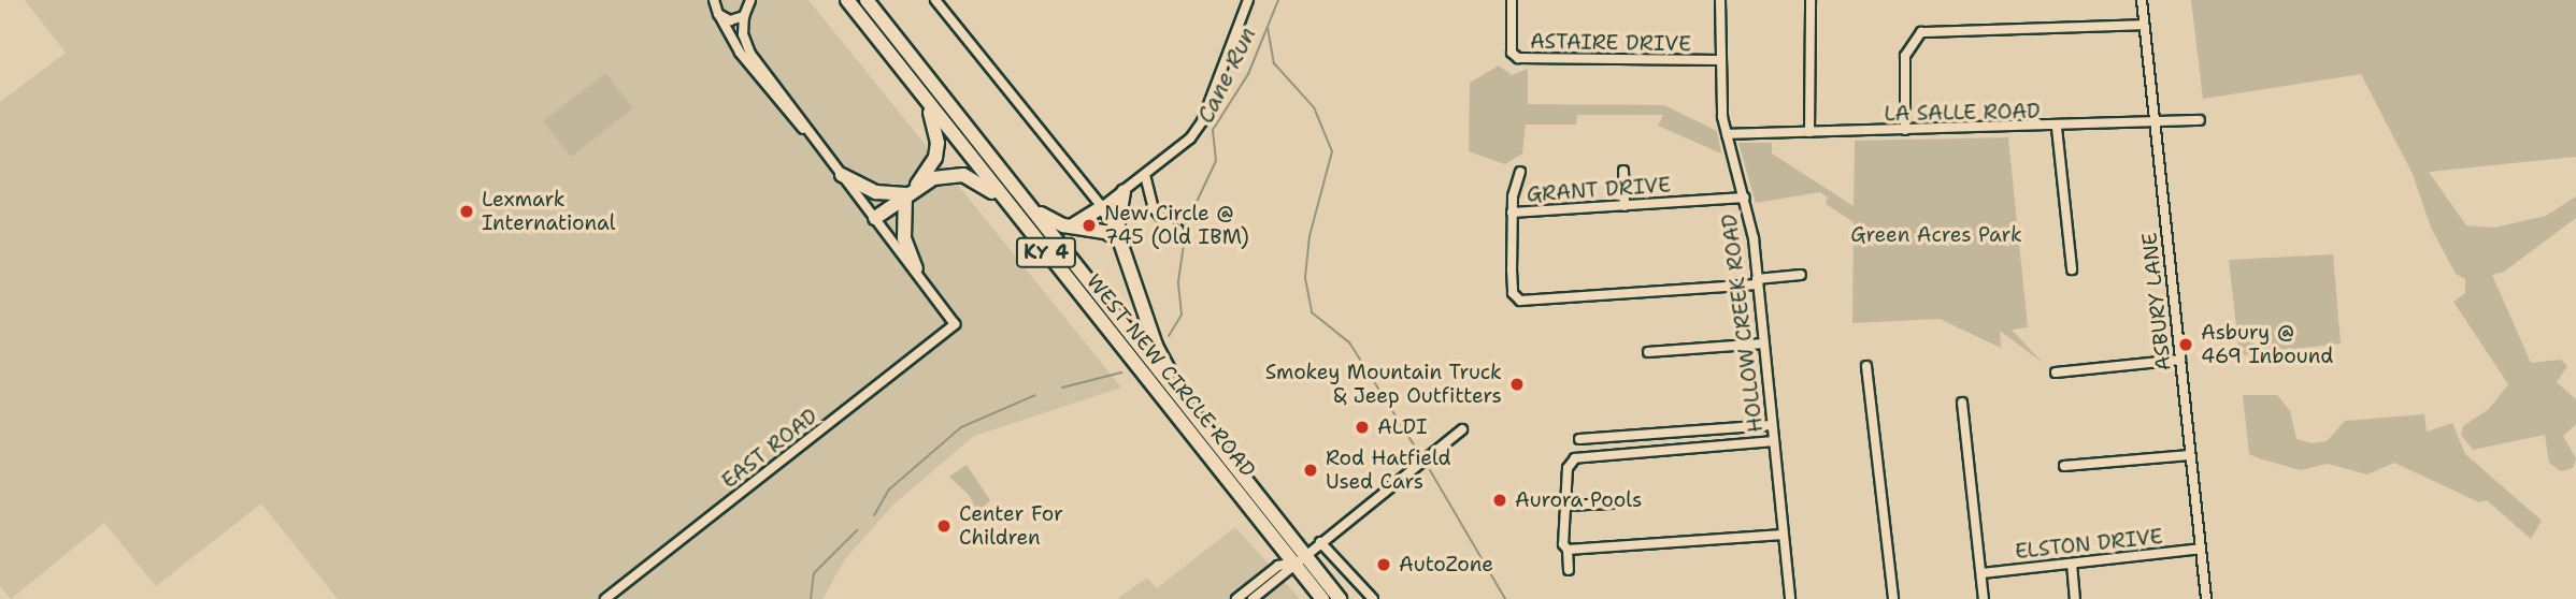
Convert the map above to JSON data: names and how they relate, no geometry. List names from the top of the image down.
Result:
{
  "streets": {
    "highway": ["KY 4", "WEST NEW CIRCLE ROAD"],
    "street": [
      "ASTAIRE DRIVE",
      "LA SALLE ROAD",
      "GRANT DRIVE",
      "ASBURY LANE",
      "HOLLOW CREEK ROAD",
      "EAST ROAD",
      "ELSTON DRIVE"
    ]
  },
  "crossings": [
    ["ASTAIRE DRIVE", "HOLLOW CREEK ROAD"],
    ["LA SALLE ROAD", "ASBURY LANE"],
    ["LA SALLE ROAD", "HOLLOW CREEK ROAD"],
    ["GRANT DRIVE", "HOLLOW CREEK ROAD"],
    ["ASBURY LANE", "ELSTON DRIVE"]
  ],
  "water": ["Cane Run"],
  "parks": ["Green Acres Park"],
  "places": [
    "Lexmark International",
    "New Circle @ 745 (Old IBM)",
    "Asbury @ 469 Inbound",
    "Smokey Mountain Truck & Jeep Outfitters",
    "ALDI",
    "Rod Hatfield Used Cars",
    "Aurora Pools",
    "Center For Children",
    "AutoZone"
  ]
}
